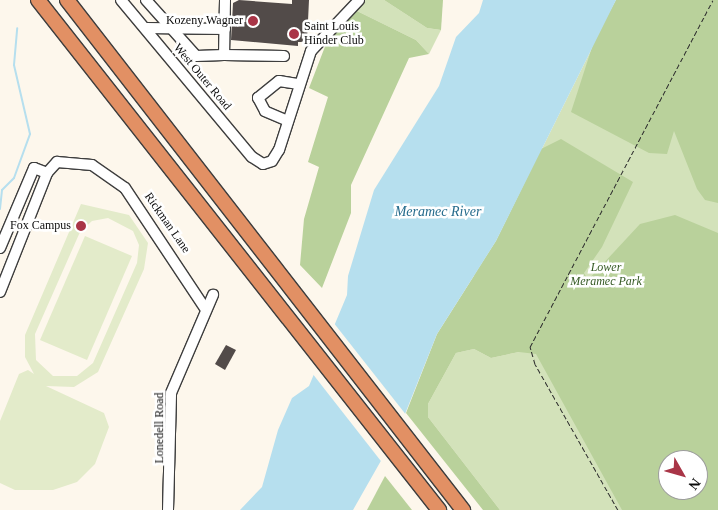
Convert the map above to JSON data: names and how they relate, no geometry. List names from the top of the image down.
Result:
{
  "streets": {
    "street": ["West Outer Road", "Rickman Lane", "Lonedell Road"]
  },
  "crossings": [
    ["Rickman Lane", "Lonedell Road"]
  ],
  "water": ["Meramec River"],
  "parks": ["Lower Meramec Park"],
  "places": ["Kozeny Wagner", "Saint Louis Hinder Club", "Fox Campus"],
  "north": "bottom right"
}
